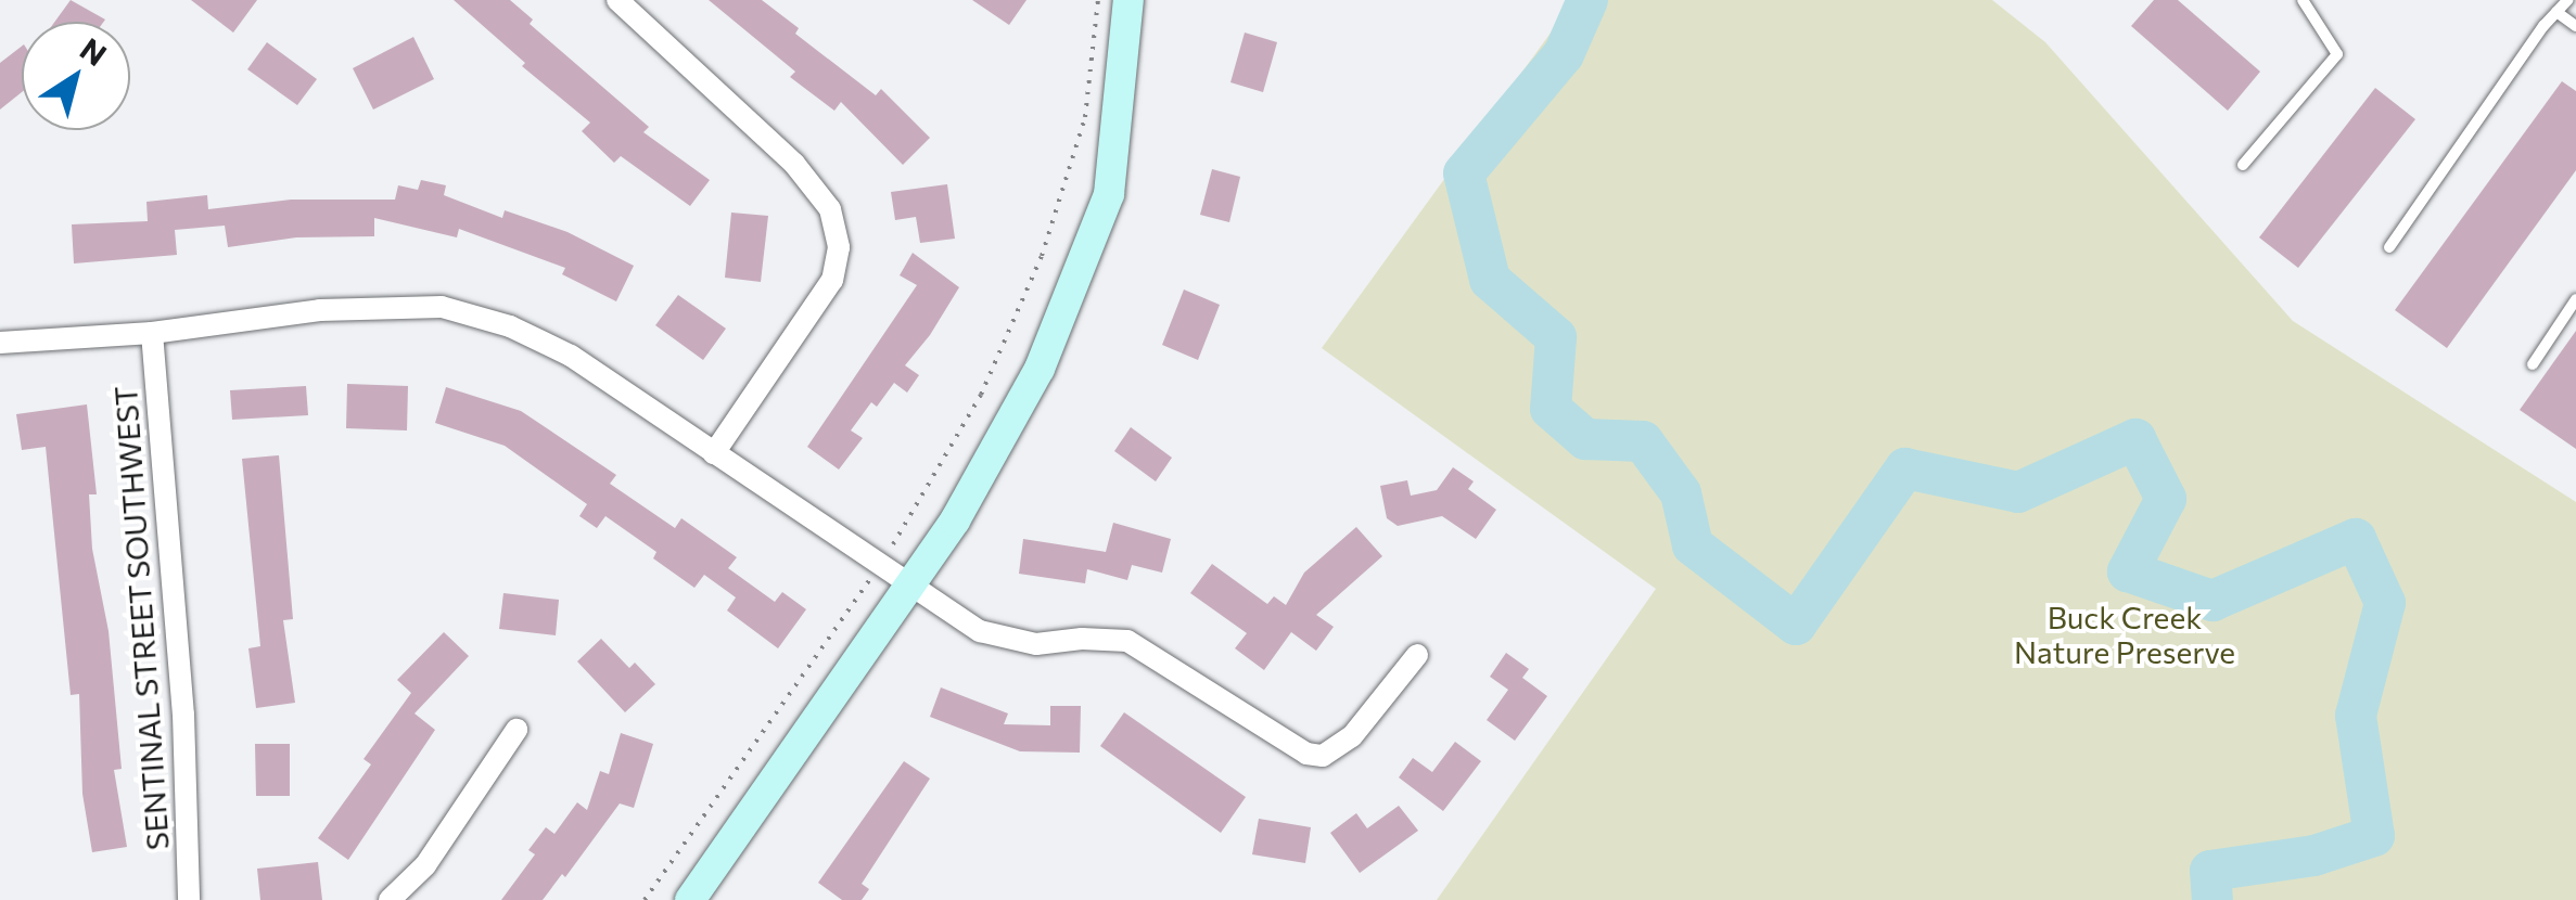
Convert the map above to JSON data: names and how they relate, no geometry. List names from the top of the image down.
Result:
{
  "streets": {
    "street": ["SENTINAL STREET SOUTHWEST"]
  },
  "parks": ["Buck Creek Nature Preserve"],
  "north": "top right"
}
